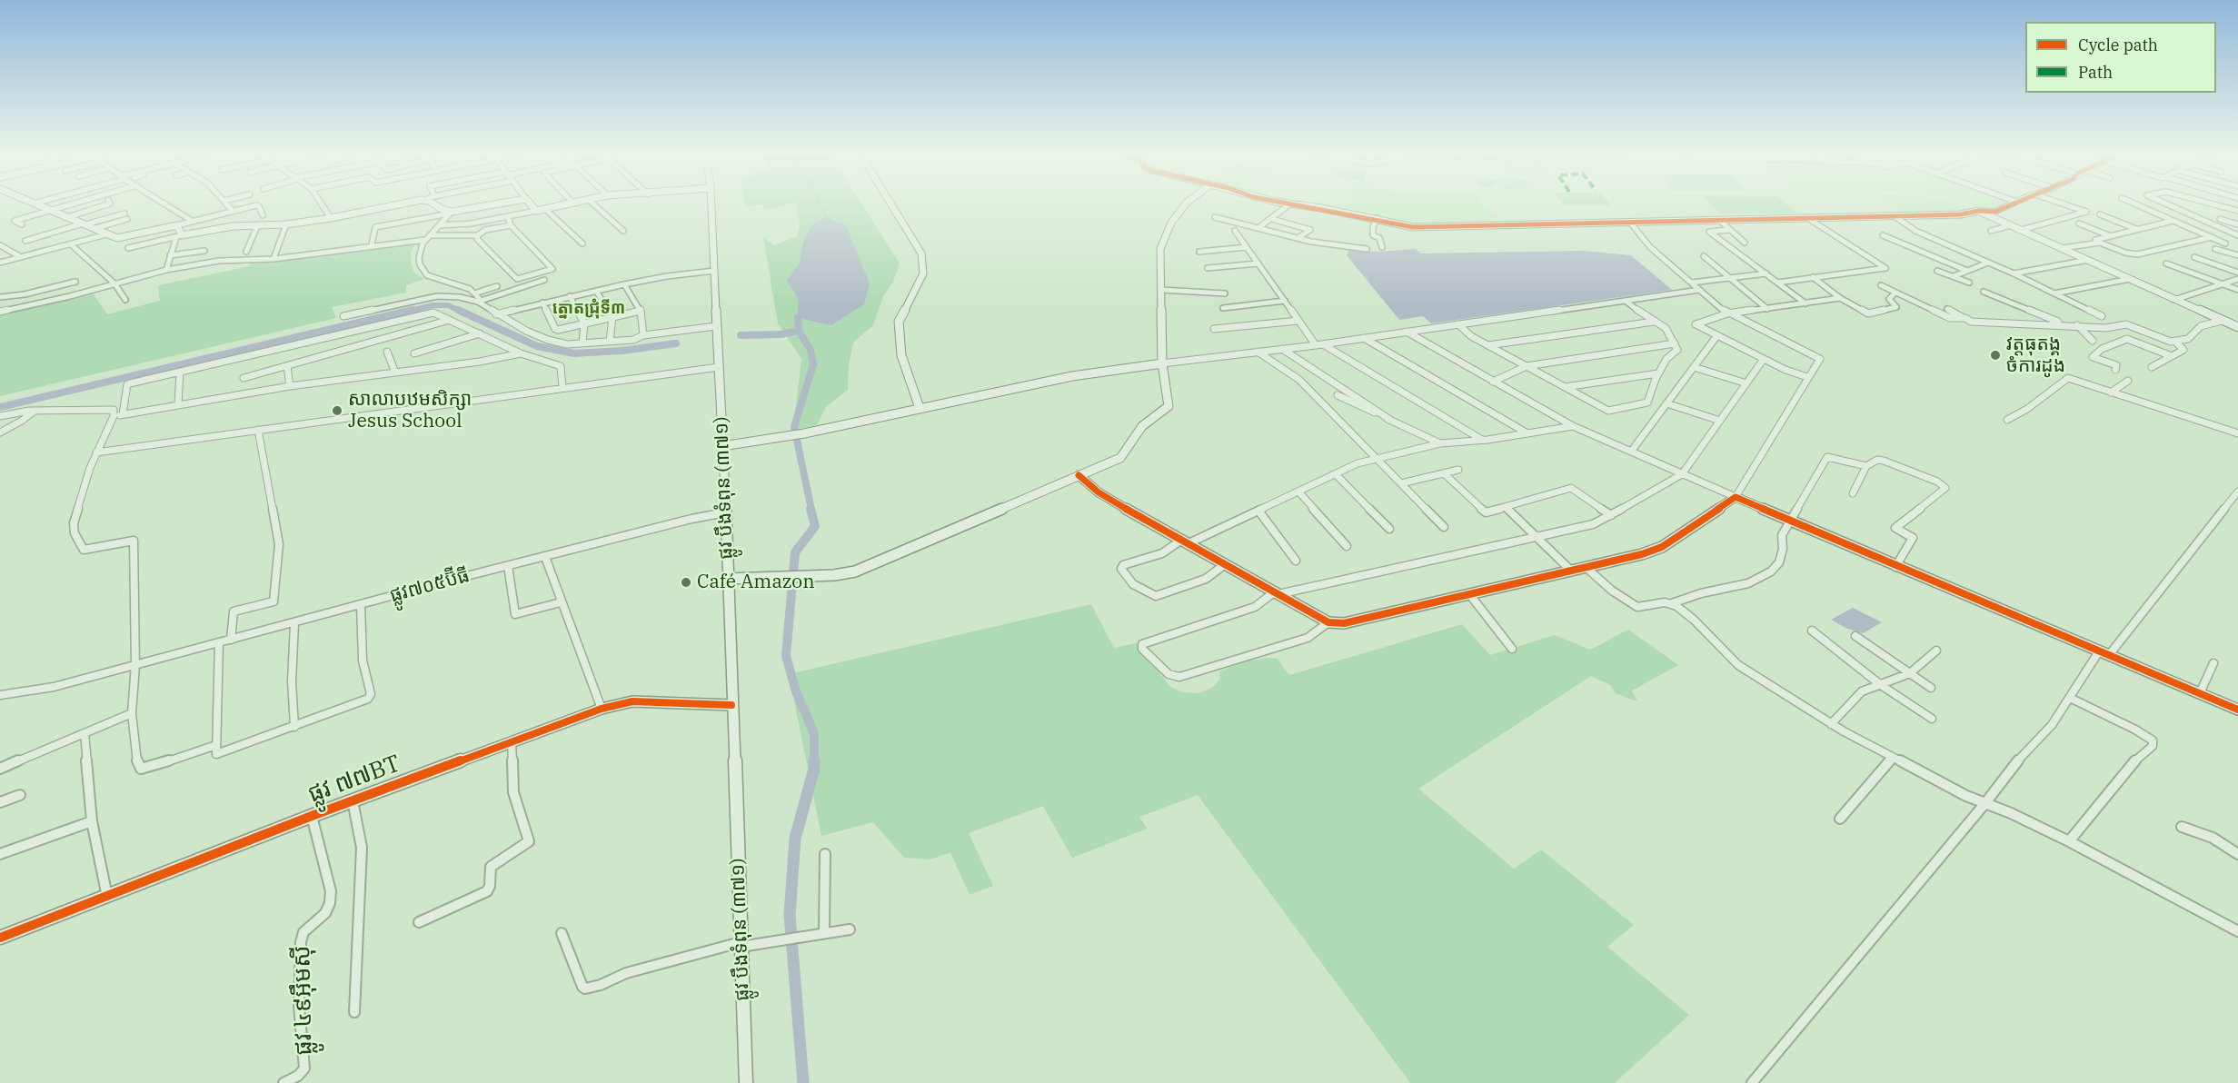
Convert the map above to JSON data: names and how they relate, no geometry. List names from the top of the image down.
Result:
{
  "streets": {
    "street": [
      "ផ្លូវ បឹងទំពុន (៣៧១)",
      "ផ្លូវ៧០៥ប៊ីធី",
      "ផ្លូវ ៧៧BT",
      "ផ្លូវ ៤៩អ៊ឹមស៊ី"
    ]
  },
  "crossings": [
    ["ផ្លូវ បឹងទំពុន (៣៧១)", "ផ្លូវ៧០៥ប៊ីធី"],
    ["ផ្លូវ បឹងទំពុន (៣៧១)", "ផ្លូវ ៧៧BT"],
    ["ផ្លូវ ៧៧BT", "ផ្លូវ ៤៩អ៊ឹមស៊ី"]
  ],
  "districts": ["ត្នោតជ្រុំទី៣"],
  "places": ["វត្តធុតង្គ ចំការដូង", "សាលាបឋមសិក្សា Jesus School", "Café Amazon"],
  "legend": ["Cycle path", "Path"]
}
